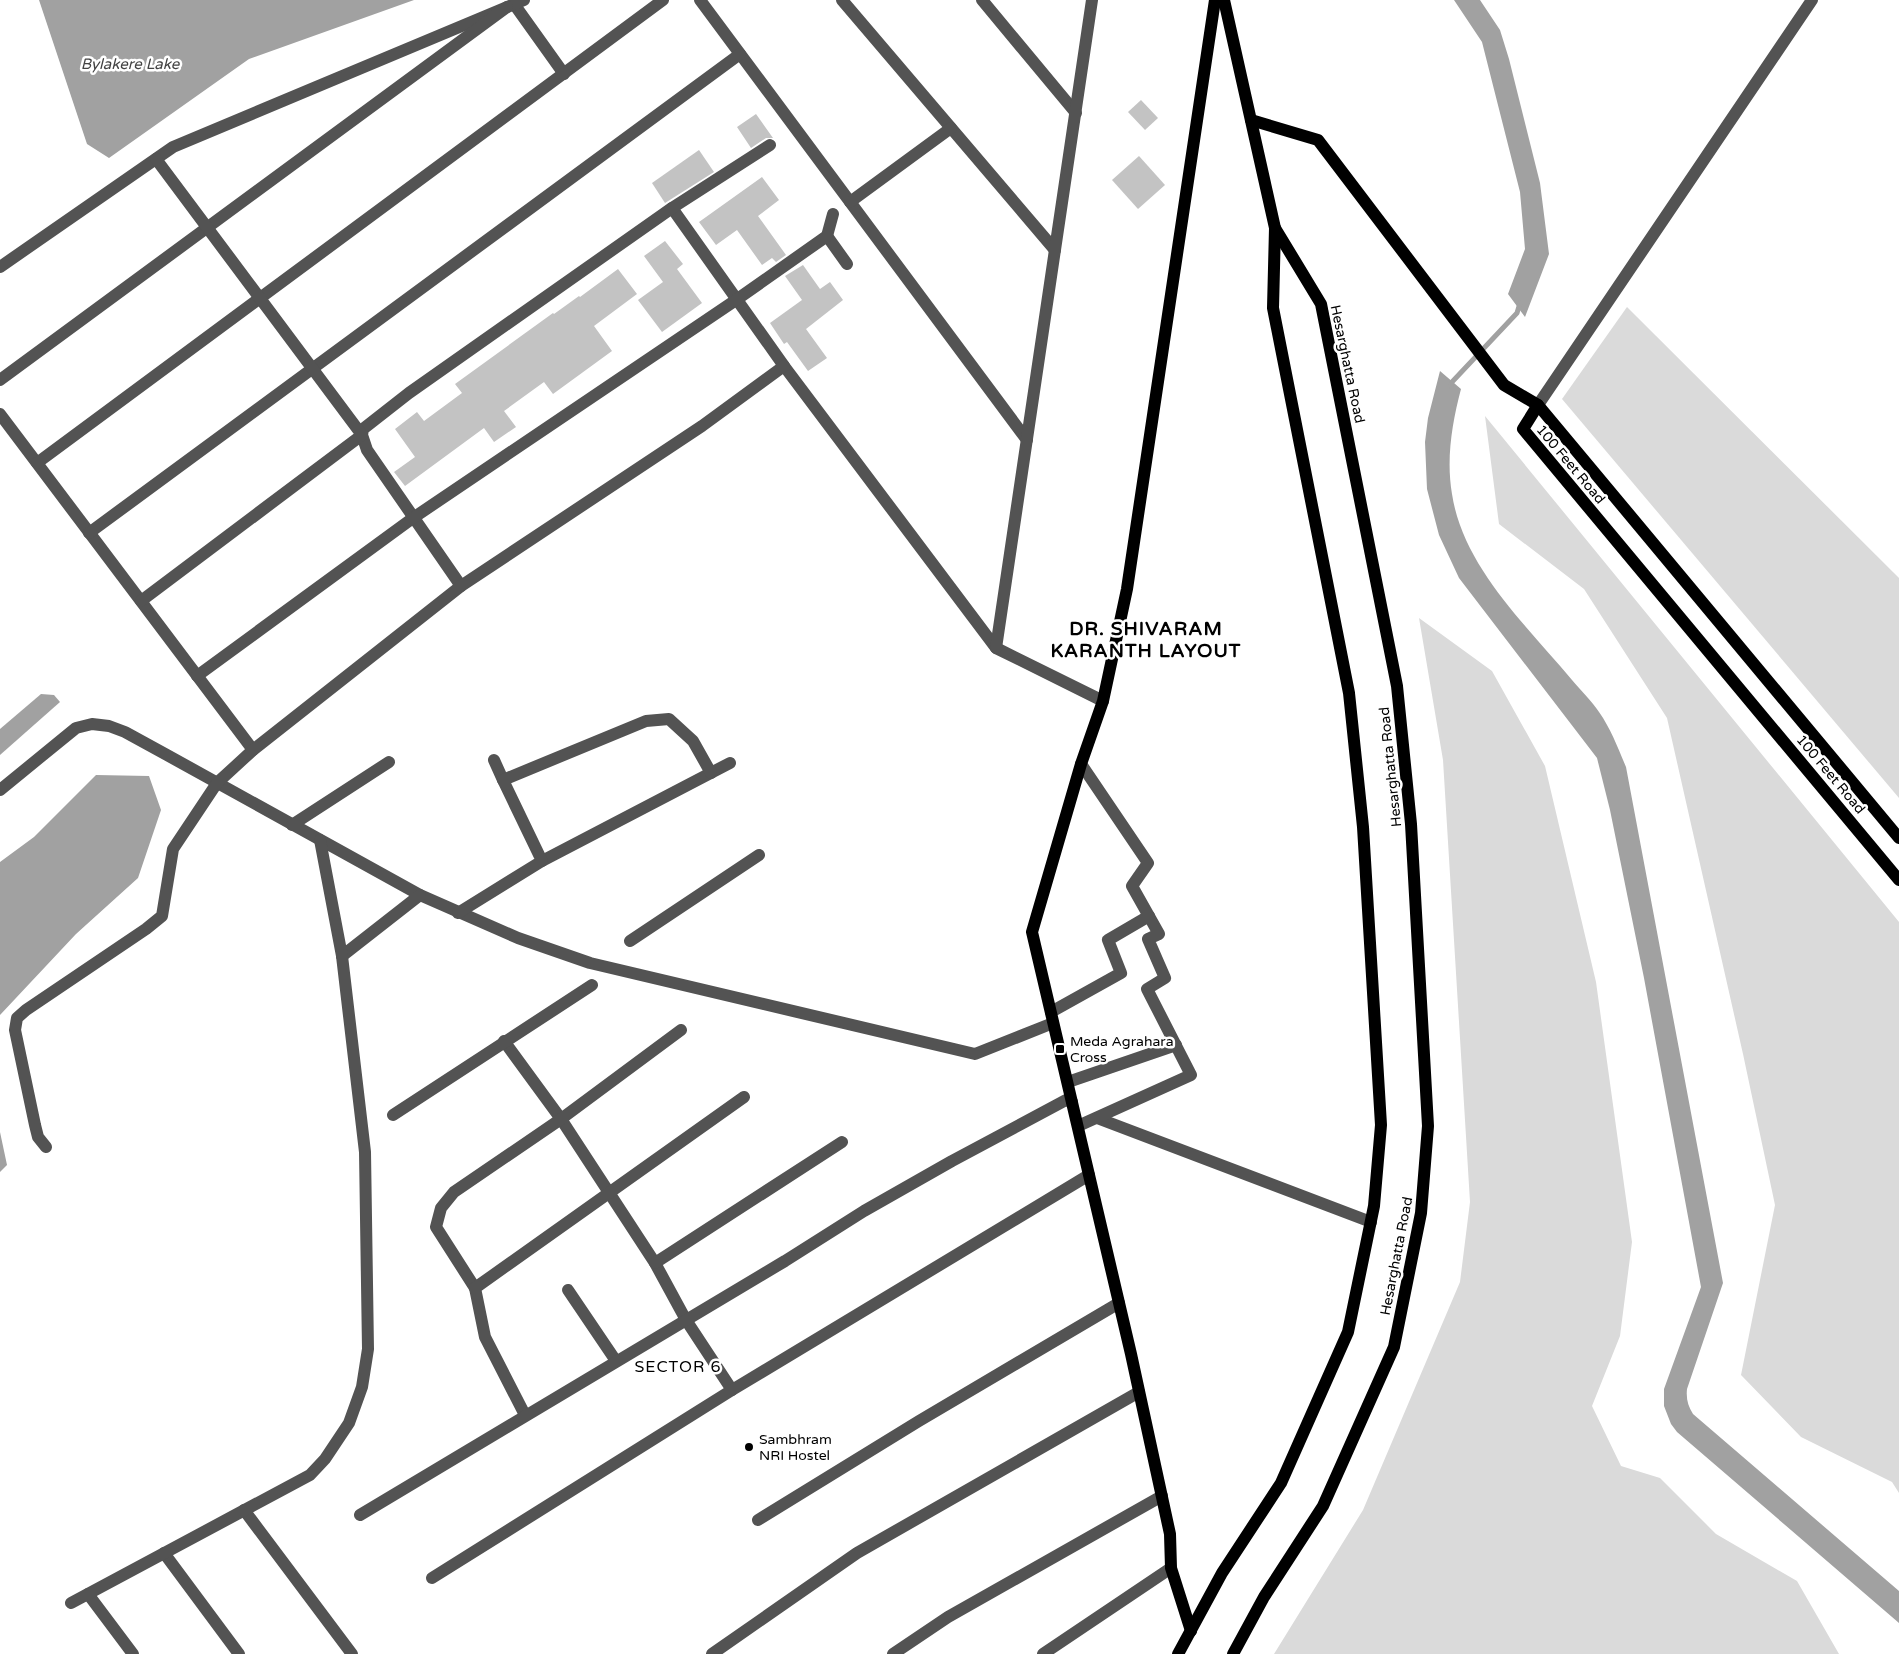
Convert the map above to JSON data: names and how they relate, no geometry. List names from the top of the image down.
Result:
{
  "streets": {
    "main road": ["Hesarghatta Road", "100 Feet Road"]
  },
  "districts": ["DR. SHIVARAM KARANTH LAYOUT", "SECTOR 6"],
  "water": ["Bylakere Lake"],
  "places": {
    "transit": ["Meda Agrahara Cross"],
    "other": ["Sambhram NRI Hostel"]
  }
}
